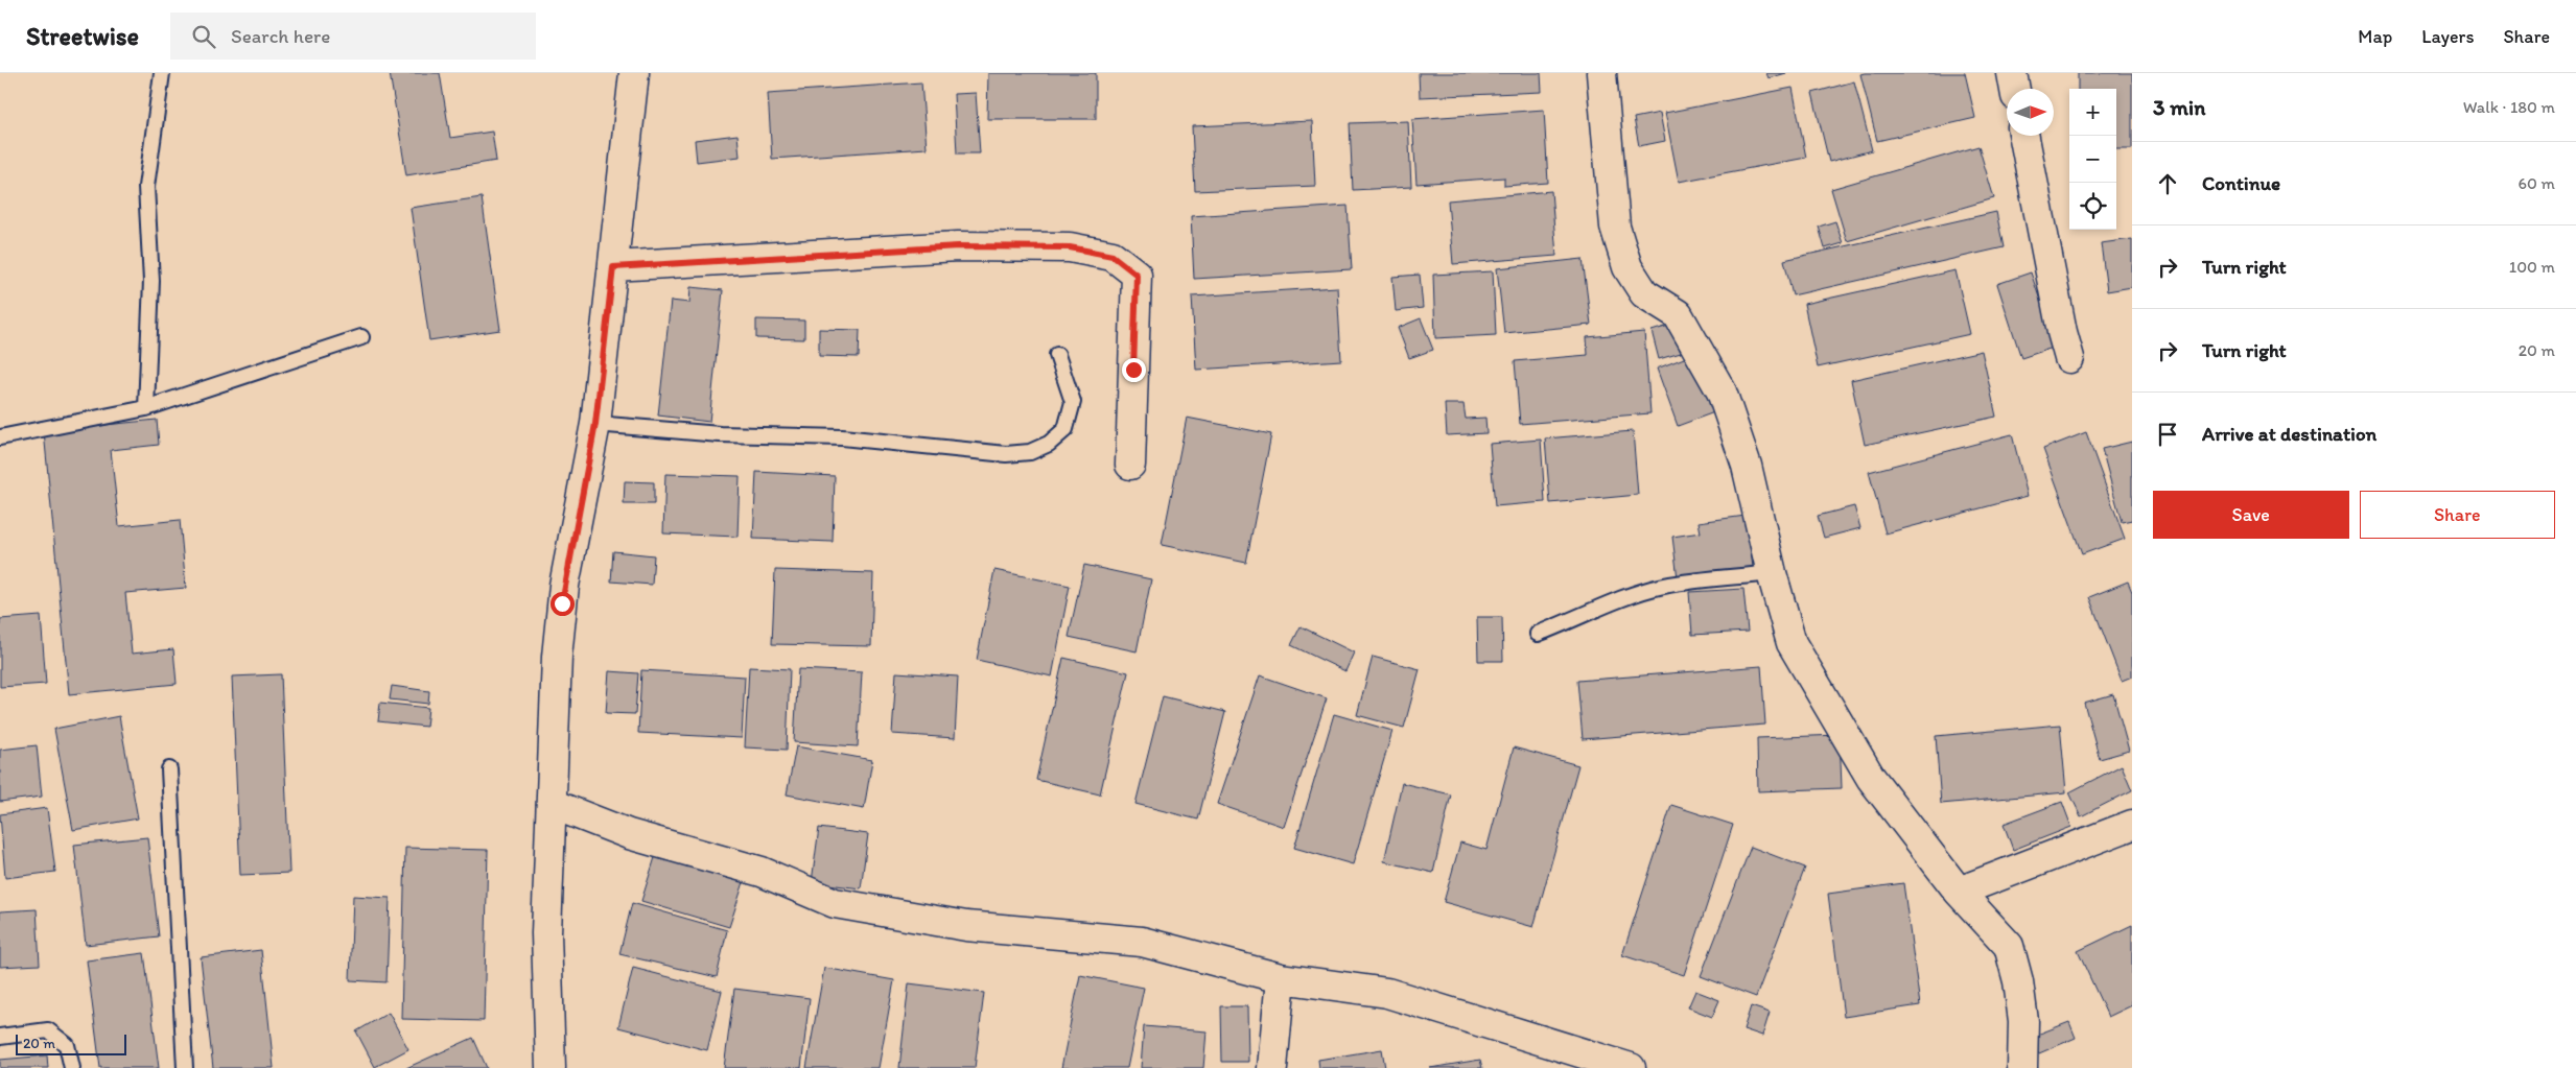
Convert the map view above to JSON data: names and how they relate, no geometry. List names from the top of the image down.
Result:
{
  "scale_bar": "20 m",
  "north": "right",
  "page": {
    "header": "Streetwise",
    "search": "Search here",
    "nav": ["Map", "Layers", "Share"],
    "heading": ["3 min", "Walk · 180 m"],
    "map_buttons": ["+", "−"],
    "list": [
      ["Continue", "60 m"],
      ["Turn right", "100 m"],
      ["Turn right", "20 m"],
      "Arrive at destination"
    ],
    "buttons": ["Save", "Share"],
    "scale": "20 m"
  }
}
